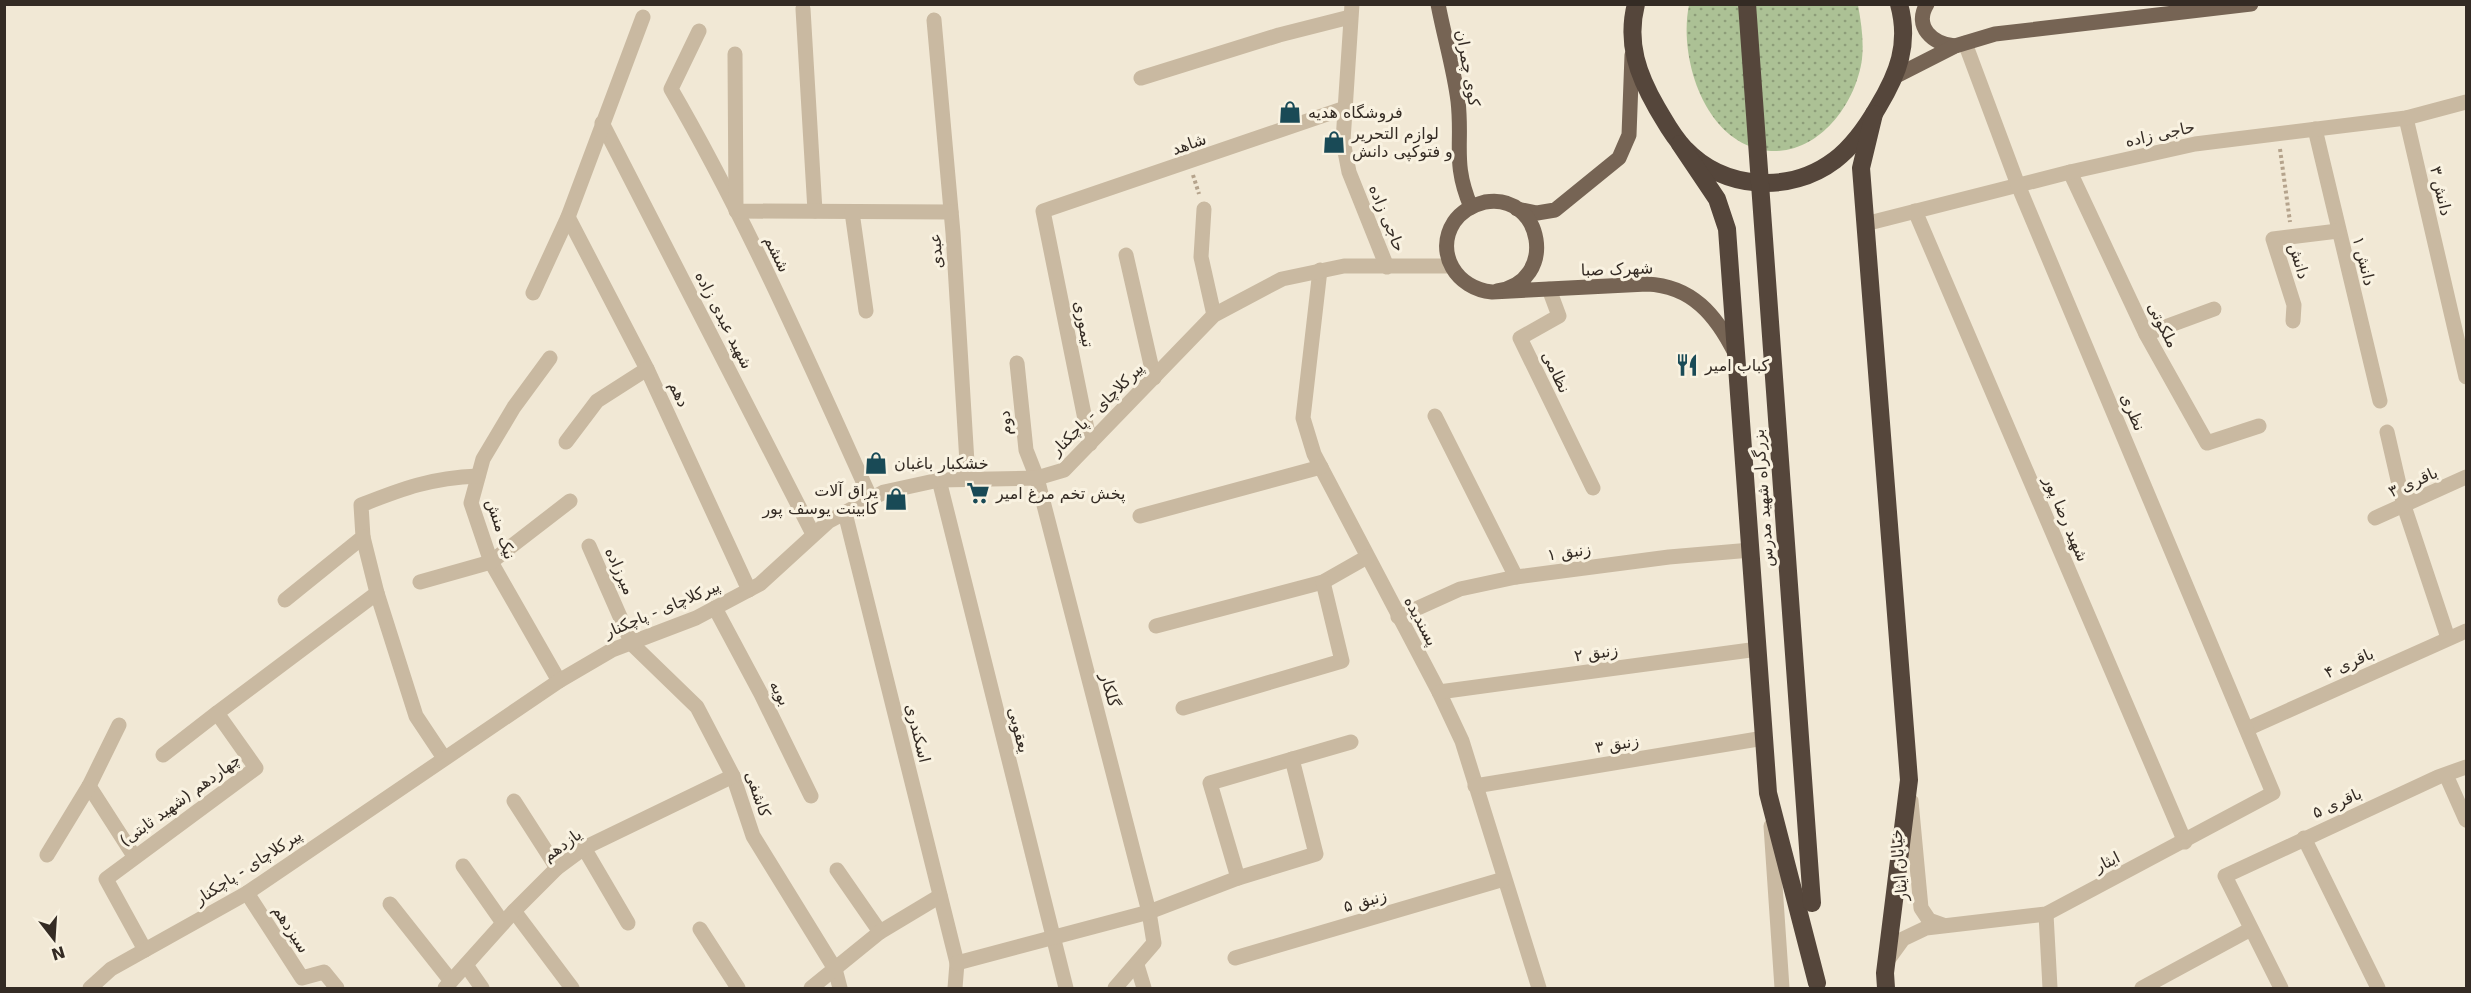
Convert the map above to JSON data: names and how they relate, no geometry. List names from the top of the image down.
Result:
{
  "streets": {
    "highway": ["بزرگراه شهید مدرس"],
    "main road": ["کوی چمران", "شهرک صبا"],
    "street": [
      "حاجی زاده",
      "شاهد",
      "دانش ۳",
      "عبدی",
      "ششم",
      "دانش",
      "دانش ۱",
      "شهید عبدی زاده",
      "تیموری",
      "ملکوتی",
      "نظامی",
      "دهم",
      "پیرکلاچای - پاچکنار",
      "نظری",
      "دوم",
      "باقری ۳",
      "شهید رضا پور",
      "نیک منش",
      "زنبق ۱",
      "میرزاده",
      "پسندیده",
      "زنبق ۲",
      "باقری ۴",
      "گلکار",
      "بویه",
      "یعقوبی",
      "اسکندری",
      "زنبق ۳",
      "کاشفی",
      "چهاردهم (شهید ثابتی)",
      "باقری ۵",
      "یازدهم",
      "ایثار",
      "خیابان ایثار",
      "زنبق ۵",
      "سیزدهم"
    ]
  },
  "crossings": [
    ["کوی چمران", "شهرک صبا"],
    ["کوی چمران", "پیرکلاچای - پاچکنار"],
    ["حاجی زاده", "شاهد"],
    ["حاجی زاده", "دانش ۳"],
    ["حاجی زاده", "دانش ۱"],
    ["حاجی زاده", "ملکوتی"],
    ["حاجی زاده", "پیرکلاچای - پاچکنار"],
    ["حاجی زاده", "نظری"],
    ["حاجی زاده", "شهید رضا پور"],
    ["شاهد", "تیموری"],
    ["عبدی", "پیرکلاچای - پاچکنار"],
    ["ششم", "پیرکلاچای - پاچکنار"],
    ["دانش", "دانش ۱"],
    ["شهرک صبا", "نظامی"],
    ["شهرک صبا", "پیرکلاچای - پاچکنار"],
    ["شهرک صبا", "بزرگراه شهید مدرس"],
    ["شهید عبدی زاده", "پیرکلاچای - پاچکنار"],
    ["تیموری", "پیرکلاچای - پاچکنار"],
    ["دهم", "پیرکلاچای - پاچکنار"],
    ["پیرکلاچای - پاچکنار", "دوم"],
    ["پیرکلاچای - پاچکنار", "نیک منش"],
    ["پیرکلاچای - پاچکنار", "میرزاده"],
    ["پیرکلاچای - پاچکنار", "پسندیده"],
    ["پیرکلاچای - پاچکنار", "گلکار"],
    ["پیرکلاچای - پاچکنار", "بویه"],
    ["پیرکلاچای - پاچکنار", "یعقوبی"],
    ["پیرکلاچای - پاچکنار", "اسکندری"],
    ["پیرکلاچای - پاچکنار", "کاشفی"],
    ["پیرکلاچای - پاچکنار", "چهاردهم (شهید ثابتی)"],
    ["پیرکلاچای - پاچکنار", "سیزدهم"],
    ["نظری", "باقری ۴"],
    ["نظری", "ایثار"],
    ["دوم", "گلکار"],
    ["بزرگراه شهید مدرس", "زنبق ۱"],
    ["بزرگراه شهید مدرس", "زنبق ۲"],
    ["بزرگراه شهید مدرس", "زنبق ۳"],
    ["شهید رضا پور", "ایثار"],
    ["زنبق ۱", "پسندیده"],
    ["میرزاده", "کاشفی"],
    ["پسندیده", "زنبق ۲"],
    ["پسندیده", "زنبق ۳"],
    ["پسندیده", "زنبق ۵"],
    ["کاشفی", "یازدهم"],
    ["ایثار", "خیابان ایثار"]
  ],
  "places": {
    "shop": [
      "فروشگاه هدیه",
      "لوازم التحریر و فتوکپی دانش",
      "خشکبار باغبان",
      "یراق آلات کابینت یوسف پور"
    ],
    "restaurant": ["کباب امیر"],
    "supermarket": ["پخش تخم مرغ امیر"]
  },
  "north": "bottom"
}
